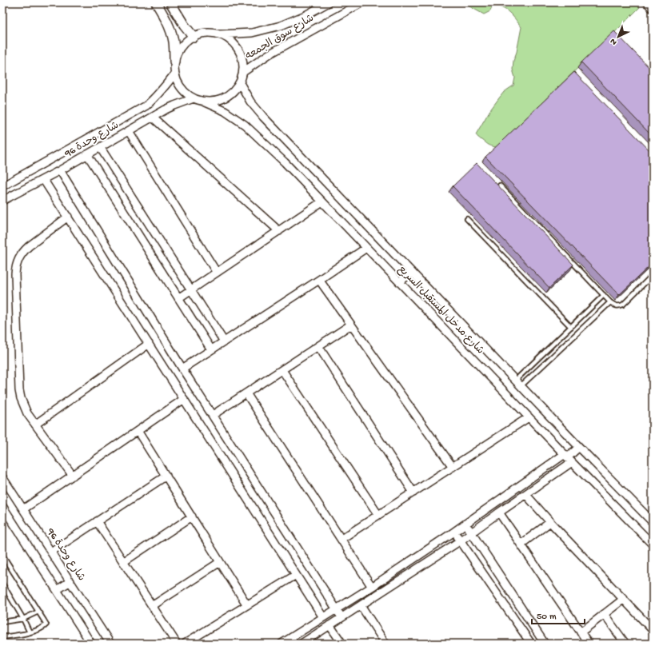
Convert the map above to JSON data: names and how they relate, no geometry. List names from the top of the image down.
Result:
{
  "streets": {
    "street": ["شارع سوق الجمعه", "شارع وحدة 96", "شارع مدخل المستقبل السريع"]
  },
  "crossings": [
    ["شارع سوق الجمعه", "شارع وحدة 96"],
    ["شارع سوق الجمعه", "شارع مدخل المستقبل السريع"],
    ["شارع وحدة 96", "شارع مدخل المستقبل السريع"]
  ],
  "scale_bar": "50 m",
  "north": "bottom left"
}
